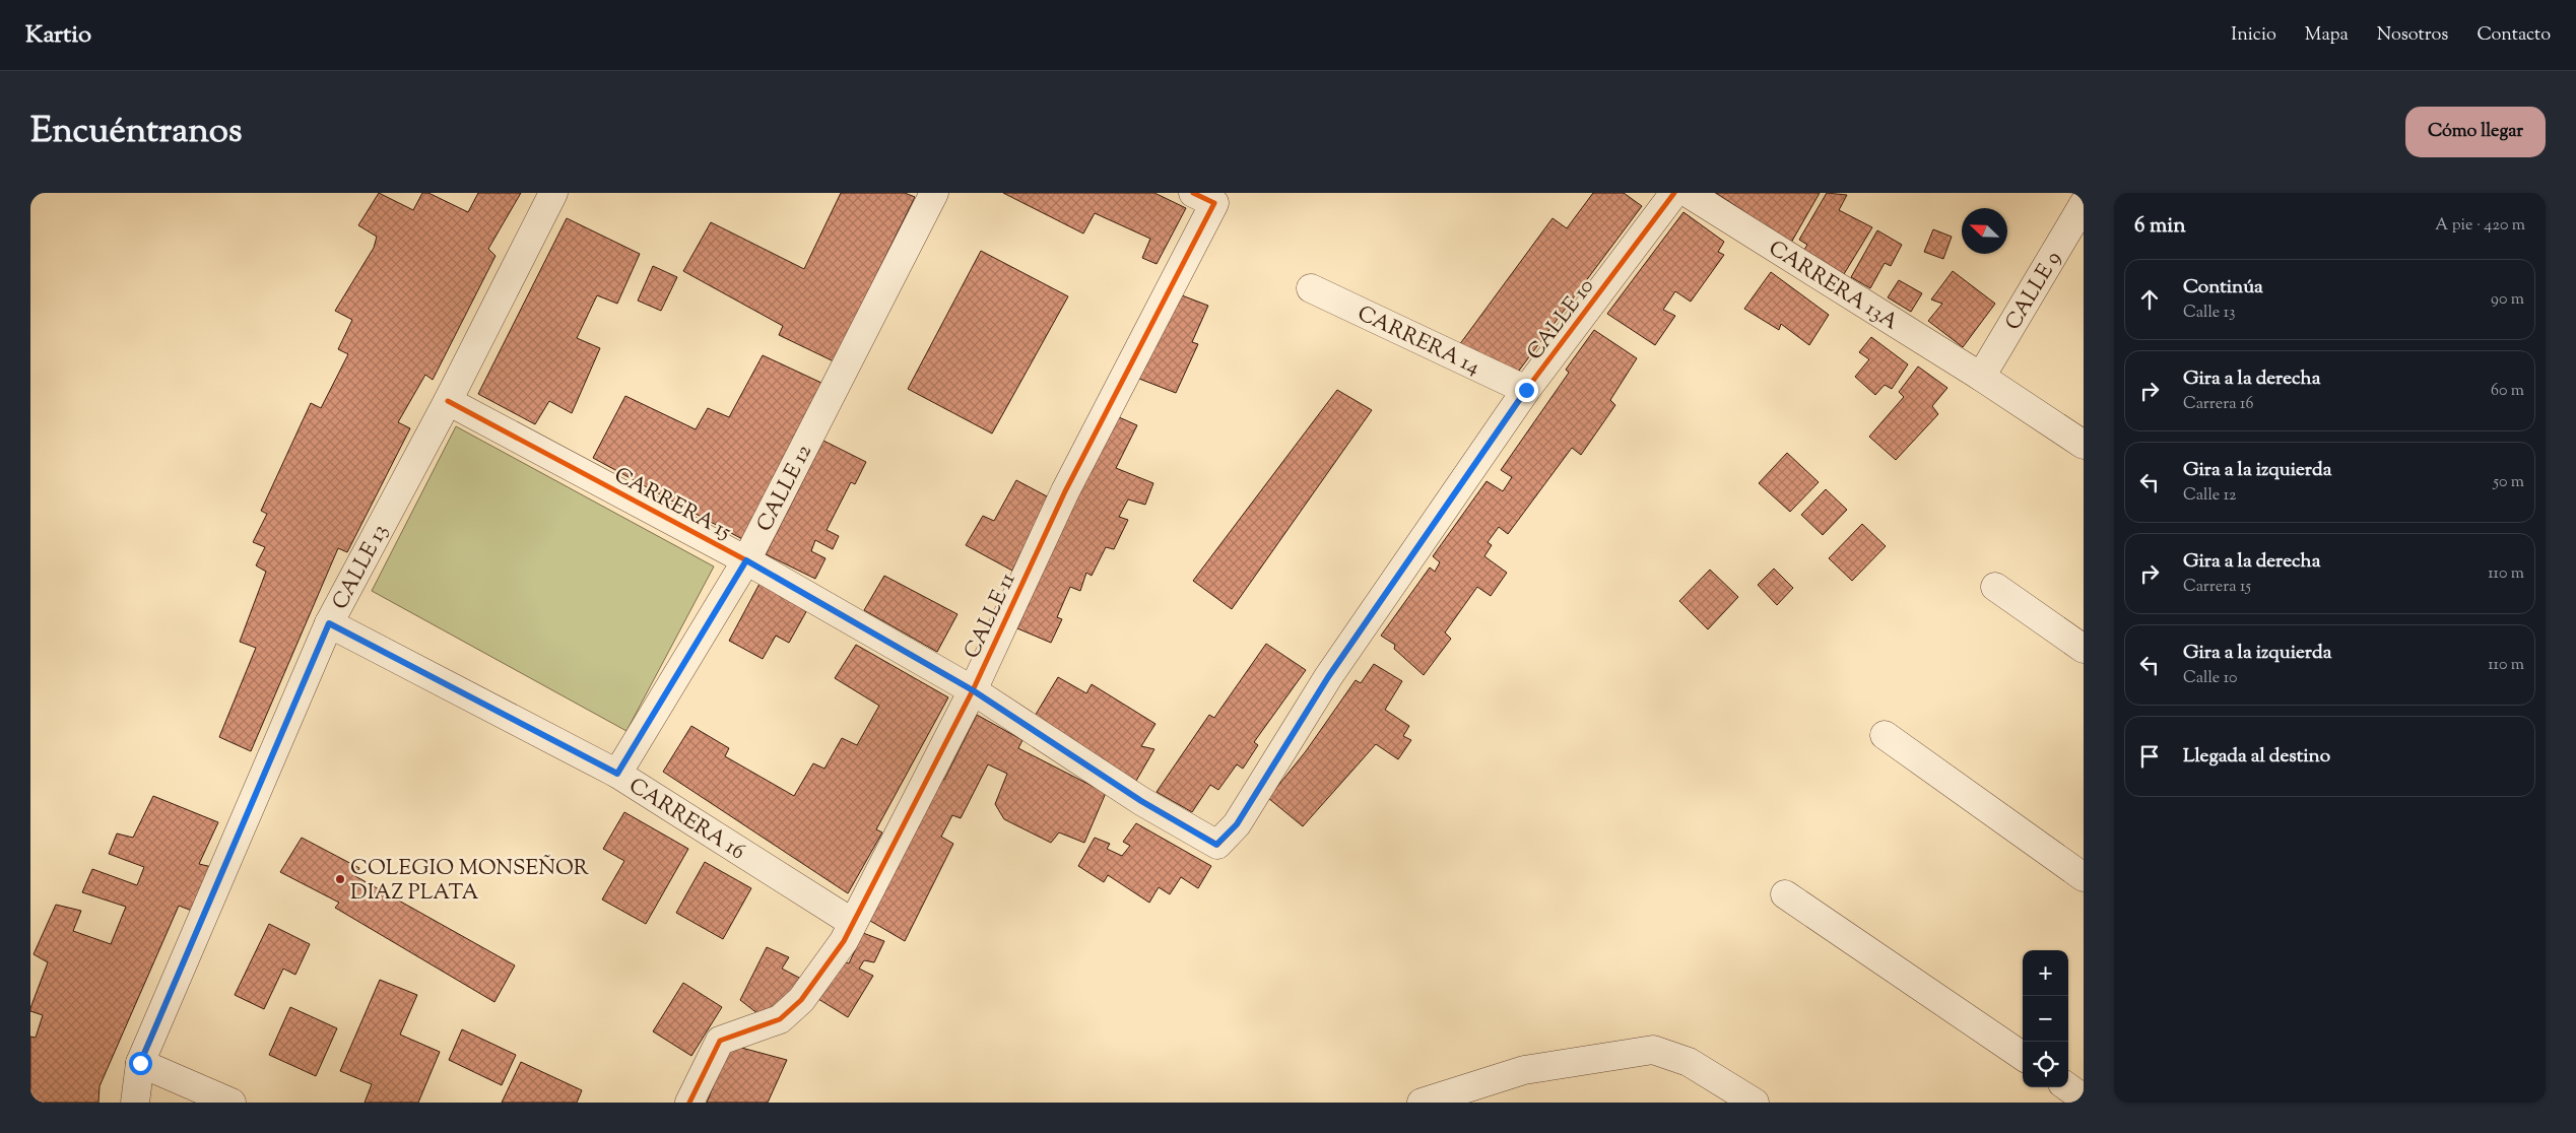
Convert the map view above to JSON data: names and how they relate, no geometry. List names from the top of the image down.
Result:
{
  "streets": {
    "street": [
      "CARRERA 13A",
      "CALLE 9",
      "CALLE 10",
      "CARRERA 14",
      "CALLE 12",
      "CARRERA 15",
      "CALLE 13",
      "CALLE 11",
      "CARRERA 16"
    ]
  },
  "crossings": [
    ["CARRERA 13A", "CALLE 9"],
    ["CALLE 10", "CARRERA 14"],
    ["CALLE 10", "CARRERA 15"],
    ["CALLE 12", "CARRERA 15"],
    ["CALLE 12", "CARRERA 16"],
    ["CARRERA 15", "CALLE 13"],
    ["CARRERA 15", "CALLE 11"],
    ["CALLE 13", "CARRERA 16"],
    ["CALLE 11", "CARRERA 16"]
  ],
  "places": ["COLEGIO MONSEÑOR DIAZ PLATA"],
  "north": "top left",
  "page": {
    "header": "Kartio",
    "nav": [
      "Inicio",
      "Mapa",
      "Nosotros",
      "Contacto"
    ],
    "title": "Encuéntranos",
    "buttons": "Cómo llegar",
    "heading": ["6 min", "A pie · 420 m"],
    "list": [
      ["Continúa", "Calle 13", "90 m"],
      ["Gira a la derecha", "Carrera 16", "60 m"],
      ["Gira a la izquierda", "Calle 12", "50 m"],
      ["Gira a la derecha", "Carrera 15", "110 m"],
      ["Gira a la izquierda", "Calle 10", "110 m"],
      "Llegada al destino"
    ],
    "map_buttons": ["+", "−"]
  }
}
